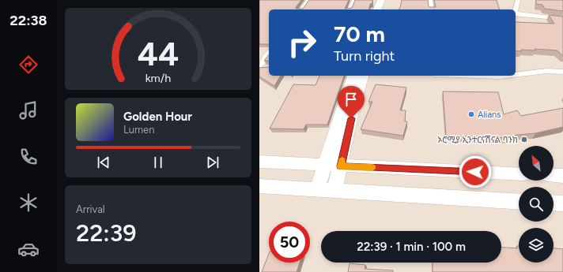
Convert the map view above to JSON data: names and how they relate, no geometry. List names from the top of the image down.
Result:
{
  "places": ["Alians", "ኦሮሚያ ኢንተርናሽናል ባንክ"],
  "north": "top left",
  "page": {
    "tabs": "22:38",
    "turn": ["70 m", "Turn right"],
    "song": ["Golden Hour", "Lumen"],
    "tile": ["Arrival", "22:39"],
    "limit": "50",
    "trip": "22:39 · 1 min · 100 m",
    "gauge": ["44", "km/h"]
  }
}
